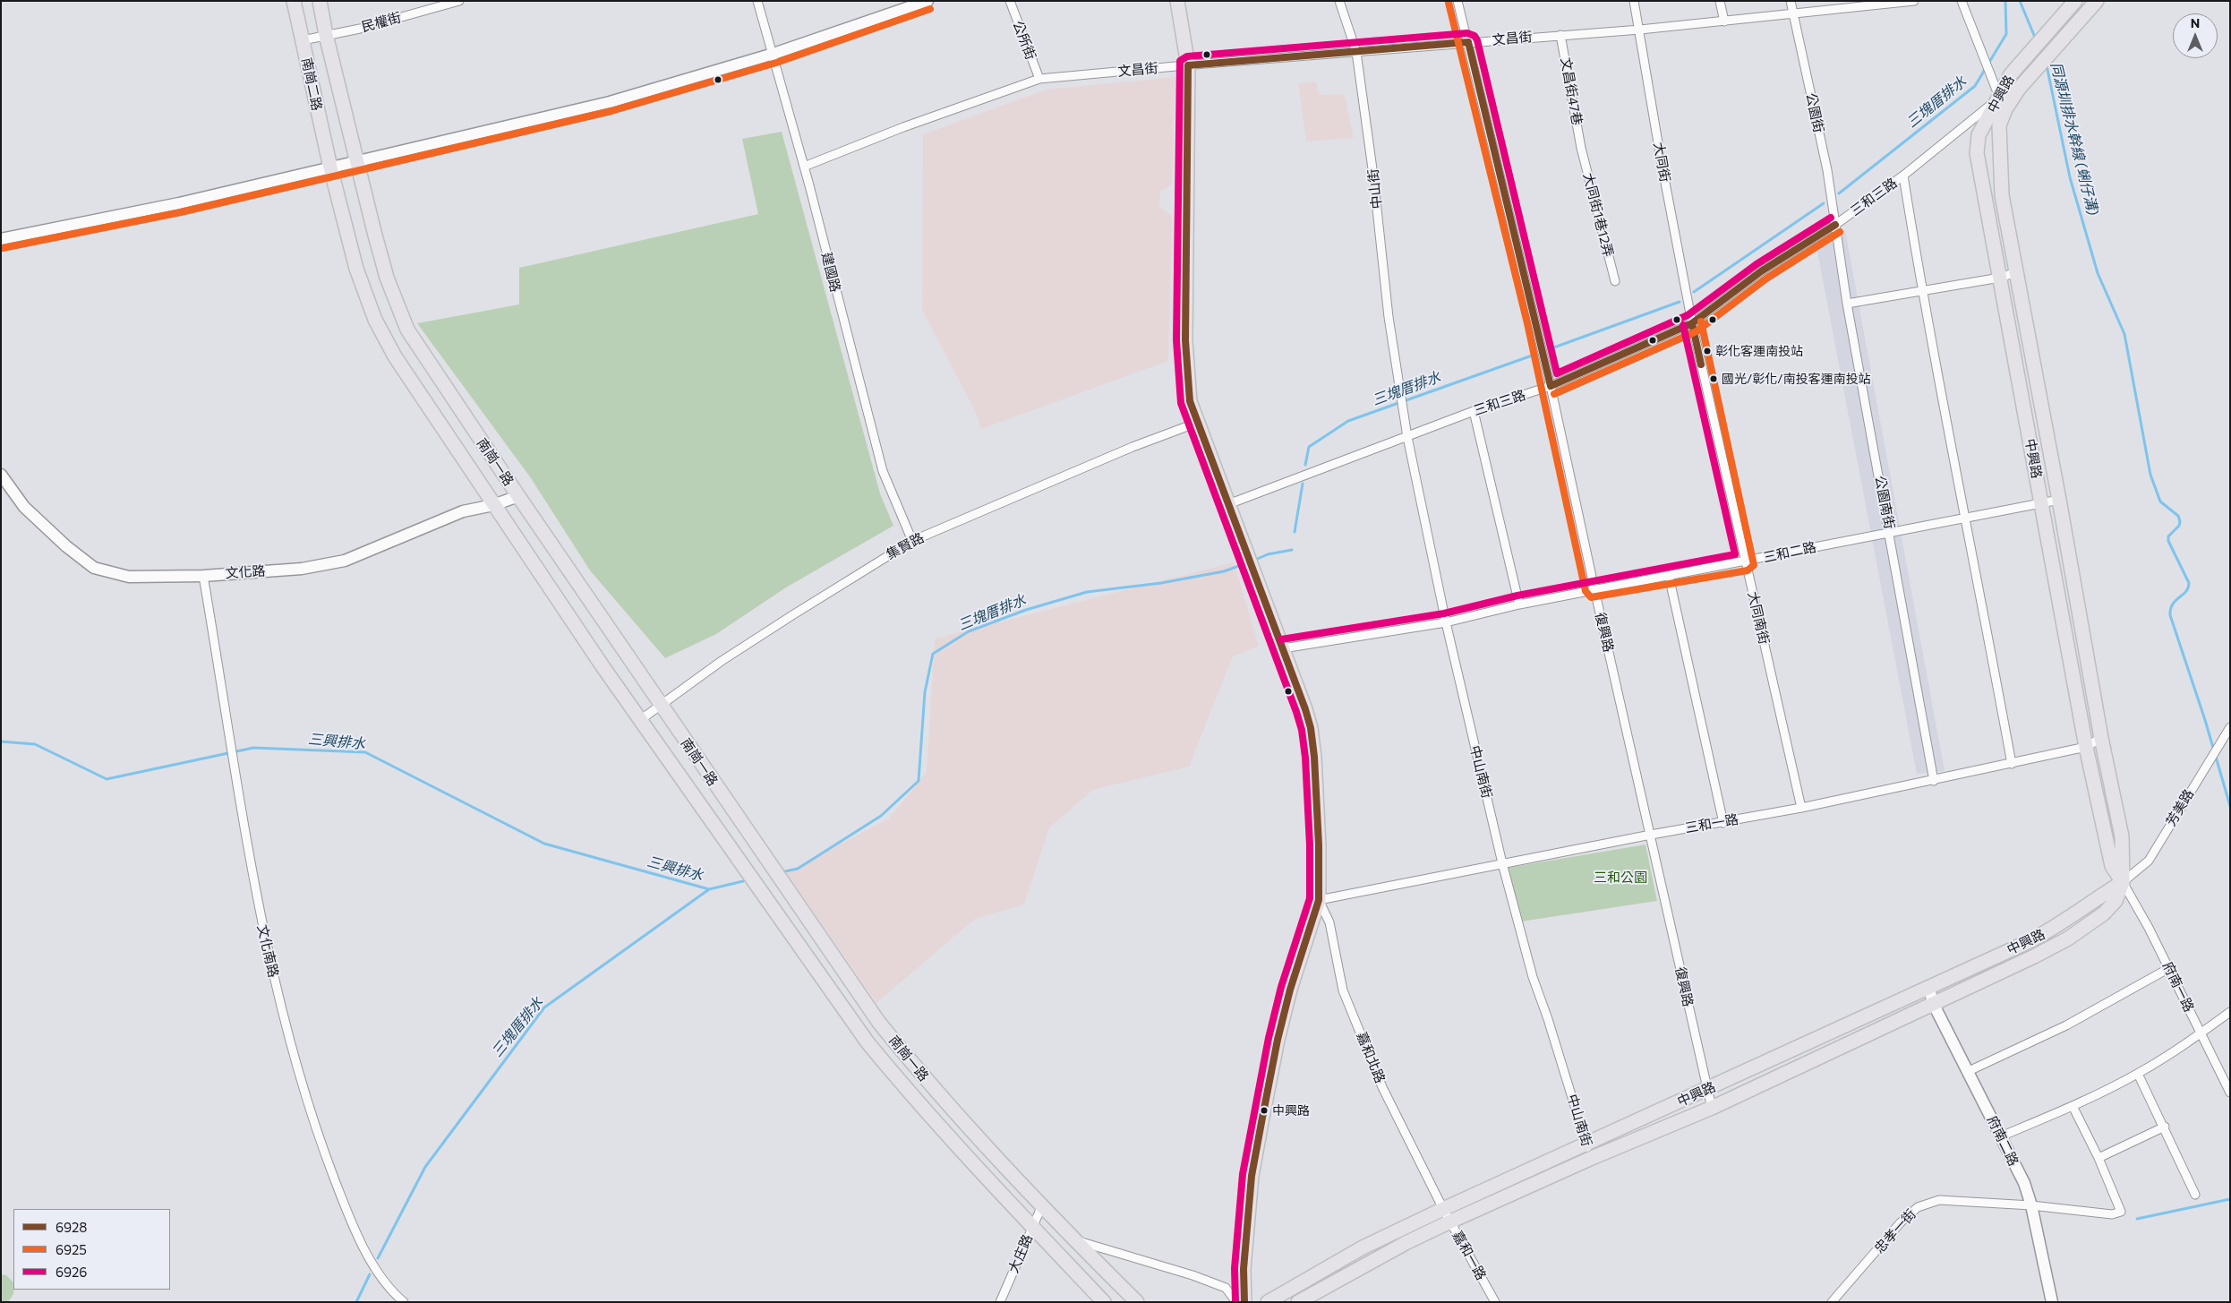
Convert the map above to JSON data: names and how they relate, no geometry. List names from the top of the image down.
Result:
{
  "streets": {
    "main road": [
      "南崗二路",
      "中興路",
      "南崗一路",
      "文化路",
      "府南二路"
    ],
    "street": [
      "民權街",
      "文昌街",
      "公所街",
      "文昌街47巷",
      "公園街",
      "大同街",
      "中山街",
      "三和三路",
      "大同街1巷12弄",
      "建國路",
      "公園南街",
      "集賢路",
      "三和二路",
      "大同南街",
      "復興路",
      "中山南街",
      "芳美路",
      "三和一路",
      "文化南路",
      "府南一路",
      "嘉和北路",
      "忠孝一街",
      "大庄路",
      "嘉和一路"
    ]
  },
  "crossings": [
    ["民權街", "南崗二路"],
    ["文昌街", "公所街"],
    ["文昌街", "文昌街47巷"],
    ["文昌街", "公園街"],
    ["文昌街", "大同街"],
    ["文昌街", "中山街"],
    ["文昌街", "建國路"],
    ["文昌街", "復興路"],
    ["南崗二路", "南崗一路"],
    ["文昌街47巷", "大同街1巷12弄"],
    ["中興路", "三和三路"],
    ["中興路", "三和二路"],
    ["中興路", "復興路"],
    ["中興路", "中山南街"],
    ["中興路", "芳美路"],
    ["中興路", "三和一路"],
    ["中興路", "府南一路"],
    ["中興路", "嘉和北路"],
    ["中興路", "府南二路"],
    ["中興路", "嘉和一路"],
    ["公園街", "三和三路"],
    ["公園街", "公園南街"],
    ["大同街", "三和三路"],
    ["大同街", "大同南街"],
    ["中山街", "中山南街"],
    ["三和三路", "公園南街"],
    ["三和三路", "大同南街"],
    ["三和三路", "復興路"],
    ["三和三路", "中山南街"],
    ["建國路", "集賢路"],
    ["南崗一路", "集賢路"],
    ["南崗一路", "文化路"],
    ["南崗一路", "大庄路"],
    ["公園南街", "三和二路"],
    ["公園南街", "三和一路"],
    ["三和二路", "大同南街"],
    ["三和二路", "復興路"],
    ["三和二路", "中山南街"],
    ["文化路", "文化南路"],
    ["大同南街", "三和一路"],
    ["復興路", "三和一路"],
    ["中山南街", "三和一路"],
    ["芳美路", "府南一路"],
    ["三和一路", "嘉和北路"],
    ["嘉和北路", "嘉和一路"],
    ["府南二路", "忠孝一街"]
  ],
  "water": ["三塊厝排水", "同源圳排水幹線 (蜊仔溝)", "三興排水"],
  "parks": ["三和公園"],
  "places": ["彰化客運南投站", "國光/彰化/南投客運南投站", "中興路"],
  "lines": ["transit line 6925", "transit line 6926", "transit line 6928"],
  "legend": ["6928", "6925", "6926"],
  "north": "top"
}
